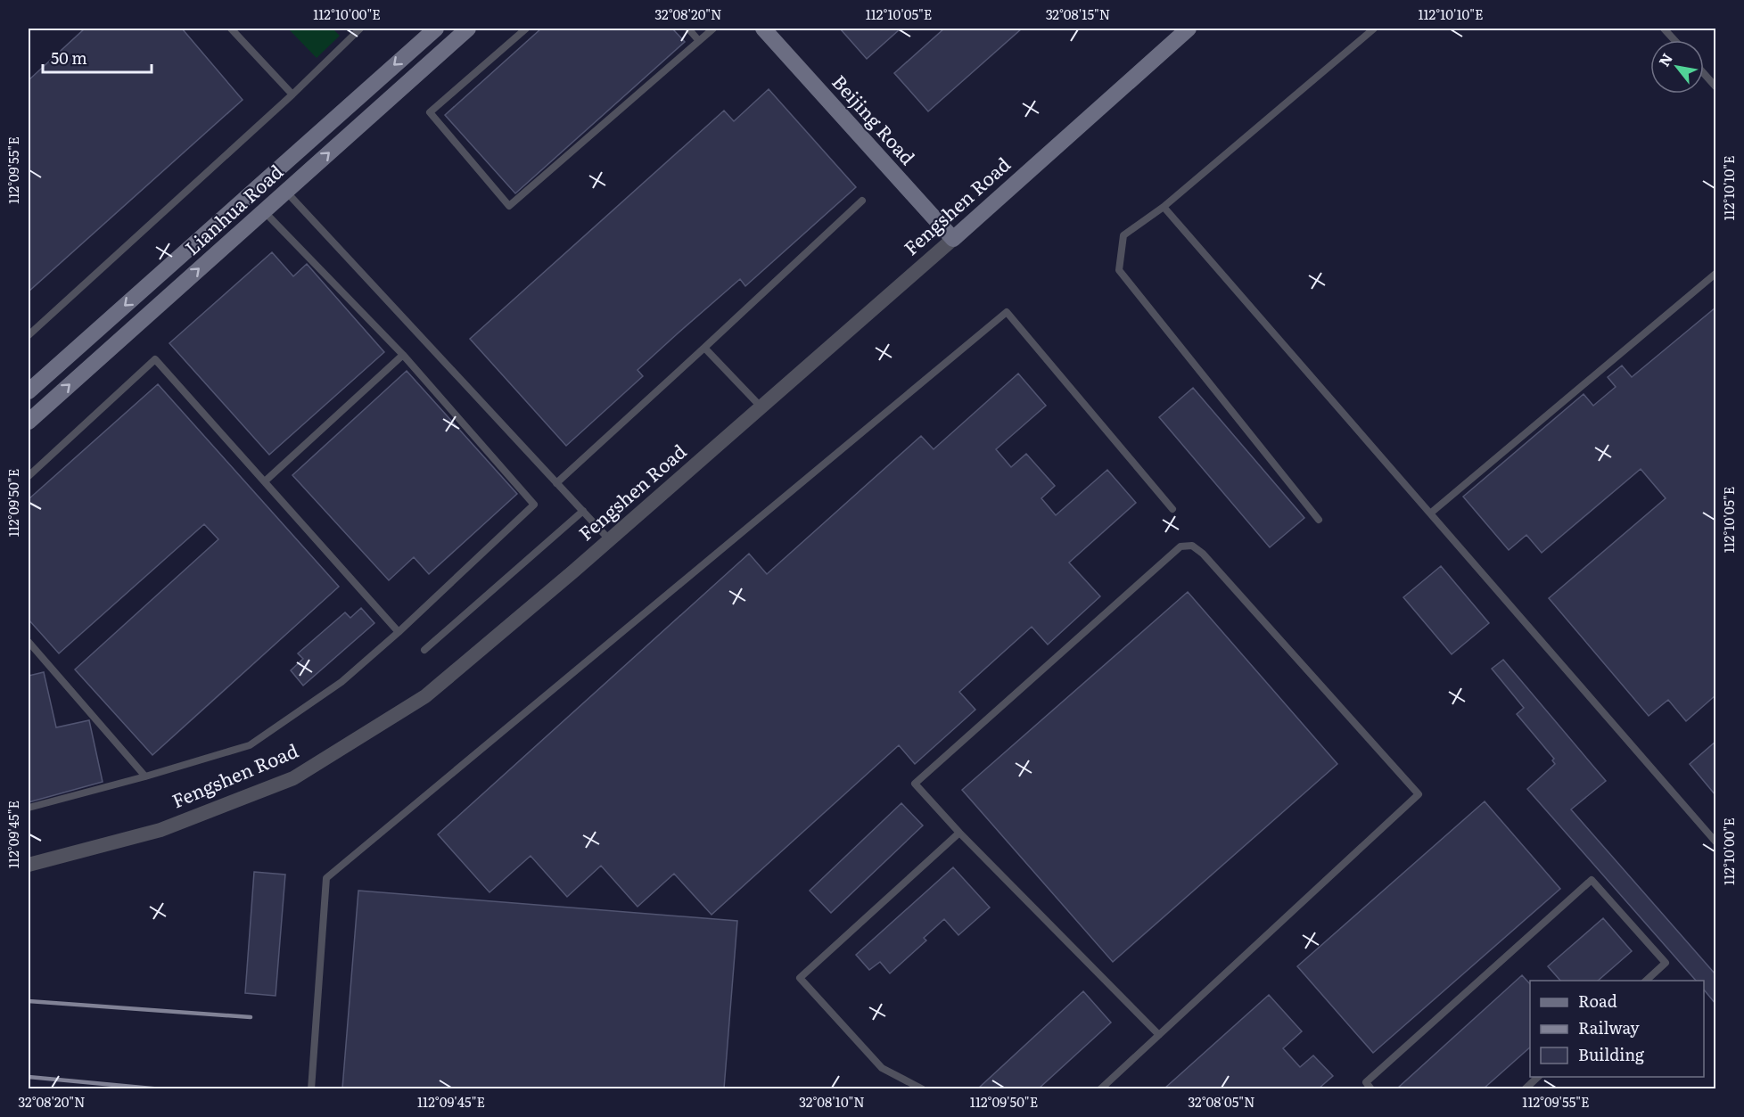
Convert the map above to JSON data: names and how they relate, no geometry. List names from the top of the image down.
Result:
{
  "streets": {
    "street": ["Beijing Road", "Fengshen Road", "Lianhua Road"]
  },
  "crossings": [
    ["Beijing Road", "Fengshen Road"]
  ],
  "legend": ["Road", "Railway", "Building"],
  "scale_bar": "50 m",
  "north": "top left",
  "coordinates": [
    "112°10'00\"E",
    "32°08'20\"N",
    "112°10'05\"E",
    "32°08'15\"N",
    "112°10'10\"E",
    "112°09'55\"E",
    "112°09'50\"E",
    "112°09'45\"E",
    "32°08'10\"N",
    "32°08'05\"N"
  ]
}
